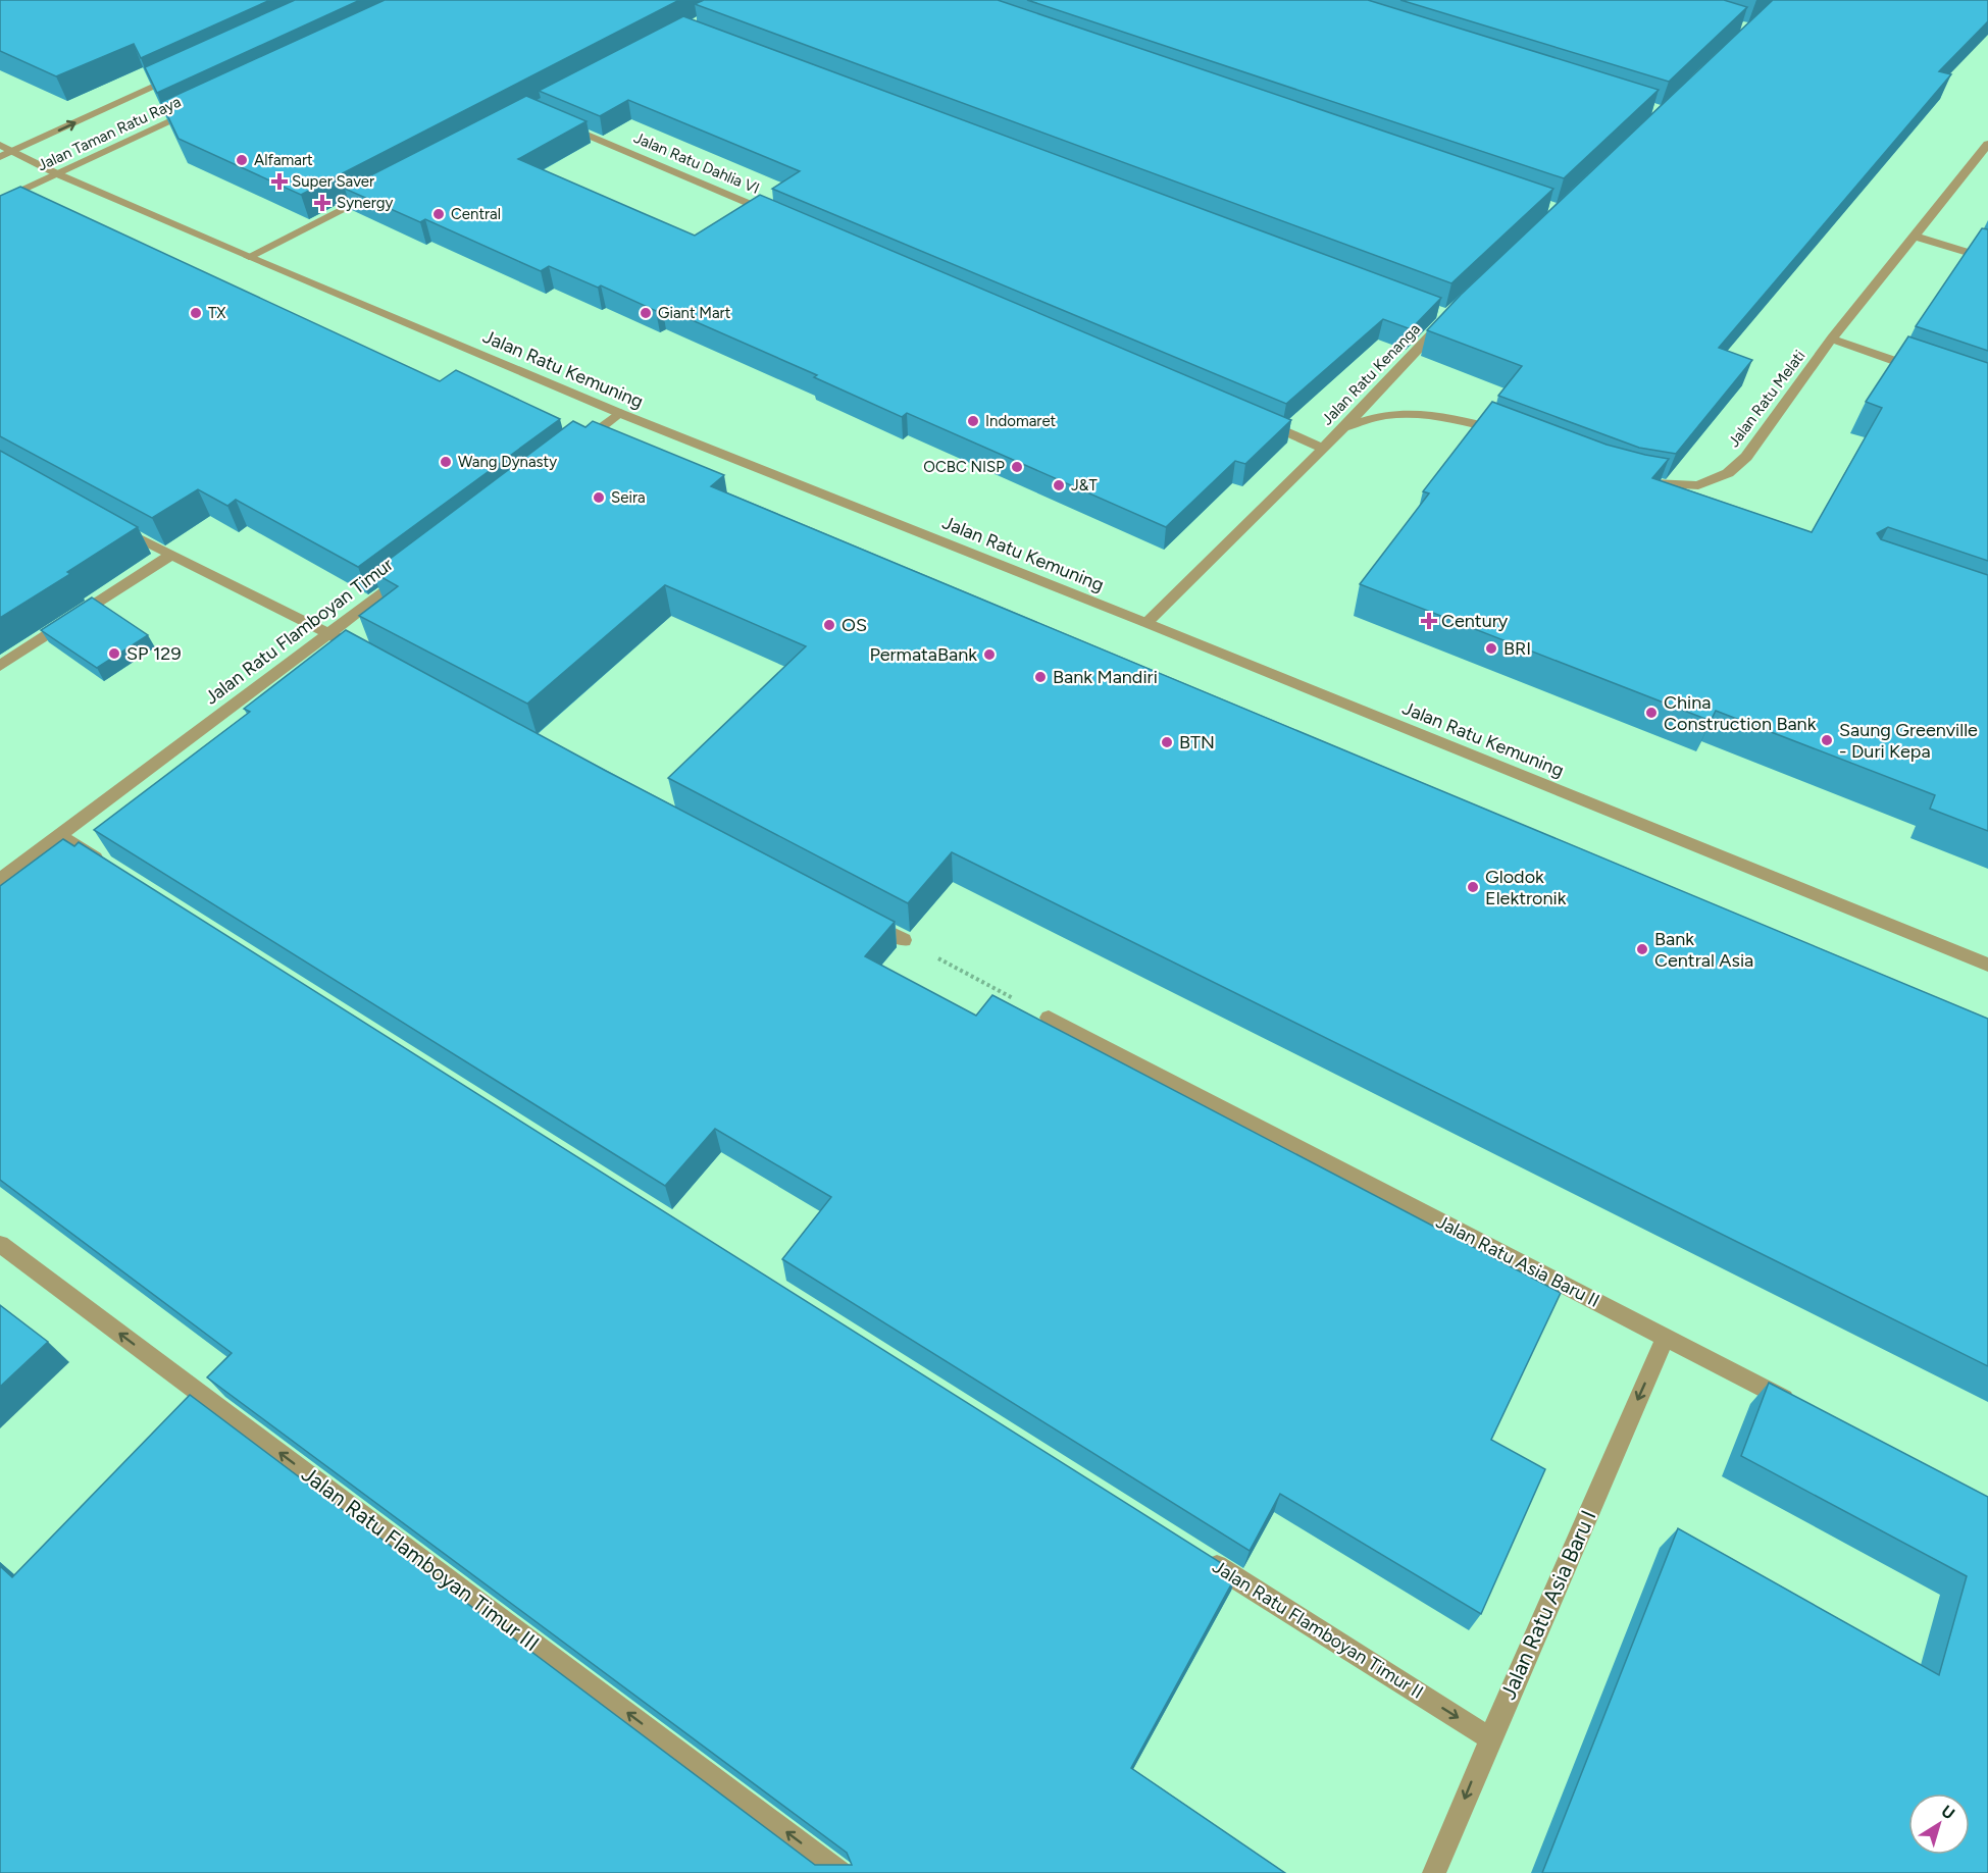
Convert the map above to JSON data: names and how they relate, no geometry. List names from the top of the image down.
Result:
{
  "streets": {
    "street": [
      "Jalan Taman Ratu Raya",
      "Jalan Ratu Dahlia VI",
      "Jalan Ratu Kemuning",
      "Jalan Ratu Kenanga",
      "Jalan Ratu Melati",
      "Jalan Ratu Flamboyan Timur",
      "Jalan Ratu Asia Baru II",
      "Jalan Ratu Flamboyan Timur III",
      "Jalan Ratu Asia Baru I",
      "Jalan Ratu Flamboyan Timur II"
    ]
  },
  "crossings": [
    ["Jalan Taman Ratu Raya", "Jalan Ratu Kemuning"],
    ["Jalan Ratu Kemuning", "Jalan Ratu Kenanga"],
    ["Jalan Ratu Asia Baru II", "Jalan Ratu Asia Baru I"],
    ["Jalan Ratu Asia Baru I", "Jalan Ratu Flamboyan Timur II"]
  ],
  "one_way": ["Jalan Ratu Flamboyan Timur III", "Jalan Ratu Asia Baru I", "Jalan Ratu Flamboyan Timur II"],
  "places": {
    "other": [
      "Alfamart",
      "Central",
      "TX",
      "Giant Mart",
      "Indomaret",
      "Wang Dynasty",
      "OCBC NISP",
      "J&T",
      "Seira",
      "OS",
      "BRI",
      "SP 129",
      "PermataBank",
      "Bank Mandiri",
      "China Construction Bank",
      "Saung Greenville - Duri Kepa",
      "BTN",
      "Glodok Elektronik",
      "Bank Central Asia"
    ],
    "health": ["Super Saver", "Synergy", "Century"]
  },
  "north": "top right"
}
